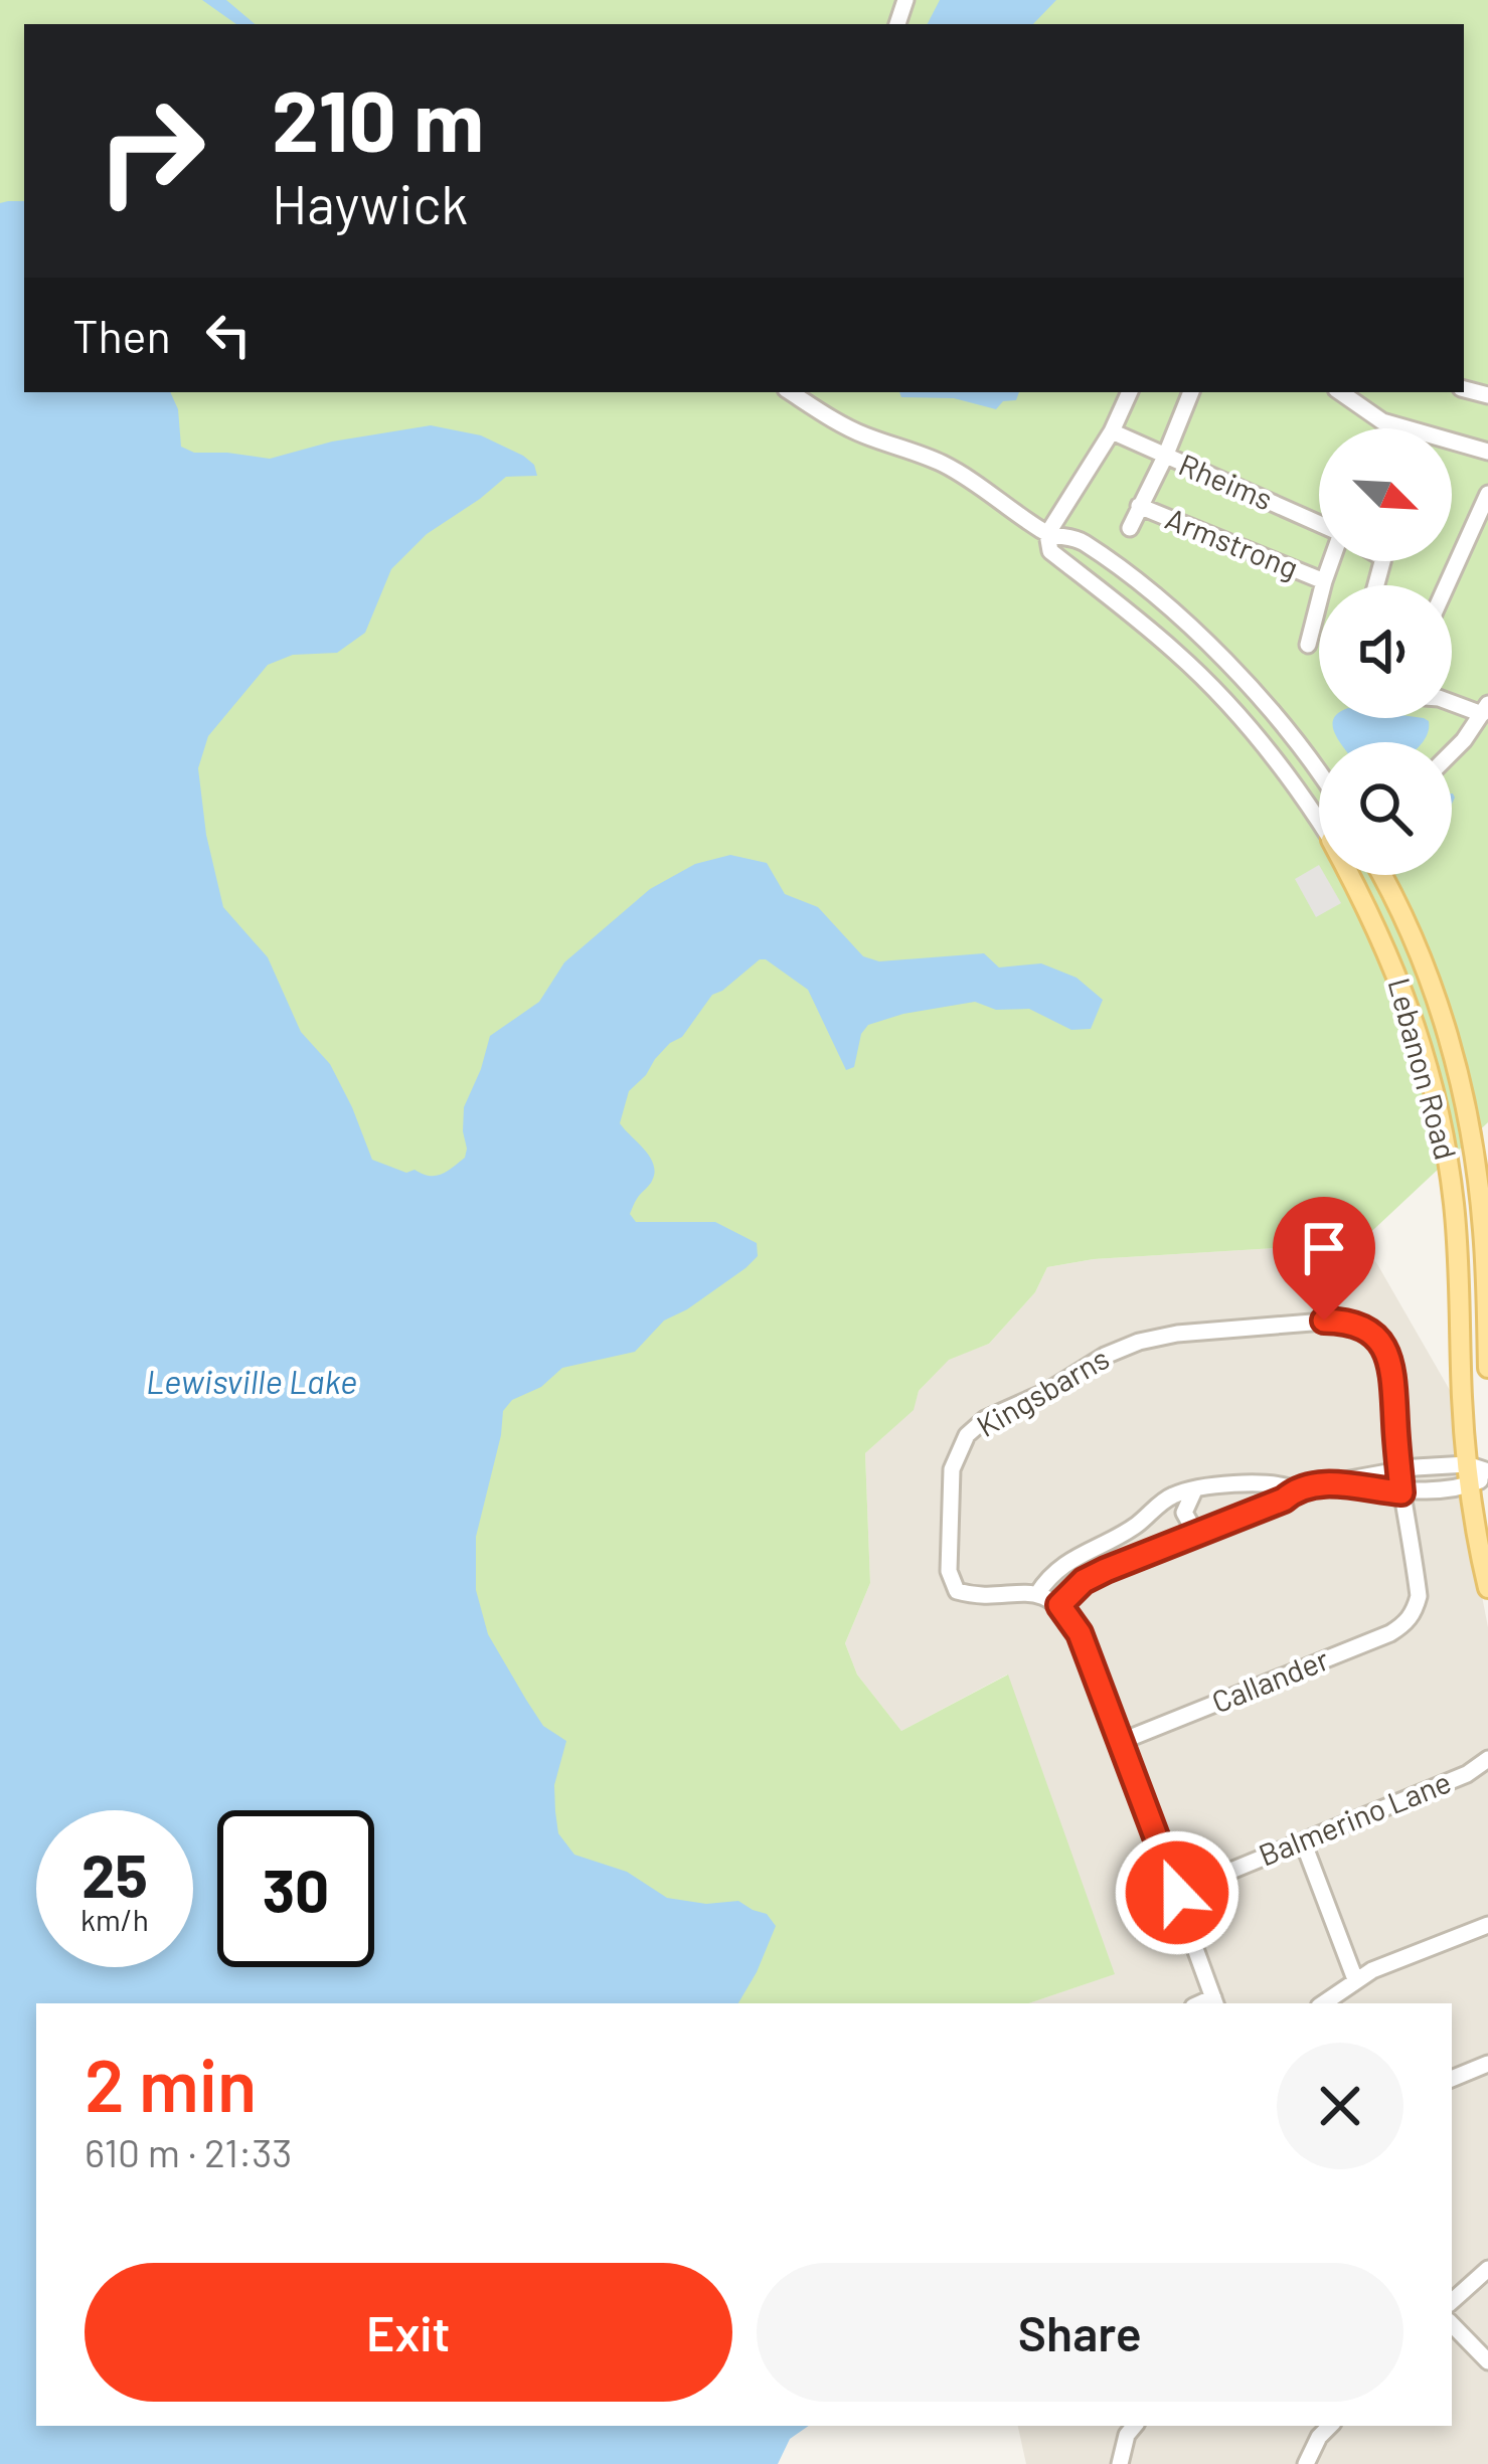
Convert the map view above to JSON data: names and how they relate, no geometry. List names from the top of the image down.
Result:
{
  "streets": {
    "main road": ["Lebanon Road"],
    "street": [
      "Rheims",
      "Armstrong",
      "Kingsbarns",
      "Callander",
      "Balmerino Lane"
    ]
  },
  "water": ["Lewisville Lake"],
  "north": "bottom right",
  "page": {
    "turn": ["210 m", "Haywick"],
    "then": "Then",
    "speed": "25 km/h",
    "limit": "30",
    "heading": ["2 min", "610 m · 21:33"],
    "buttons": ["Exit", "Share"]
  }
}
